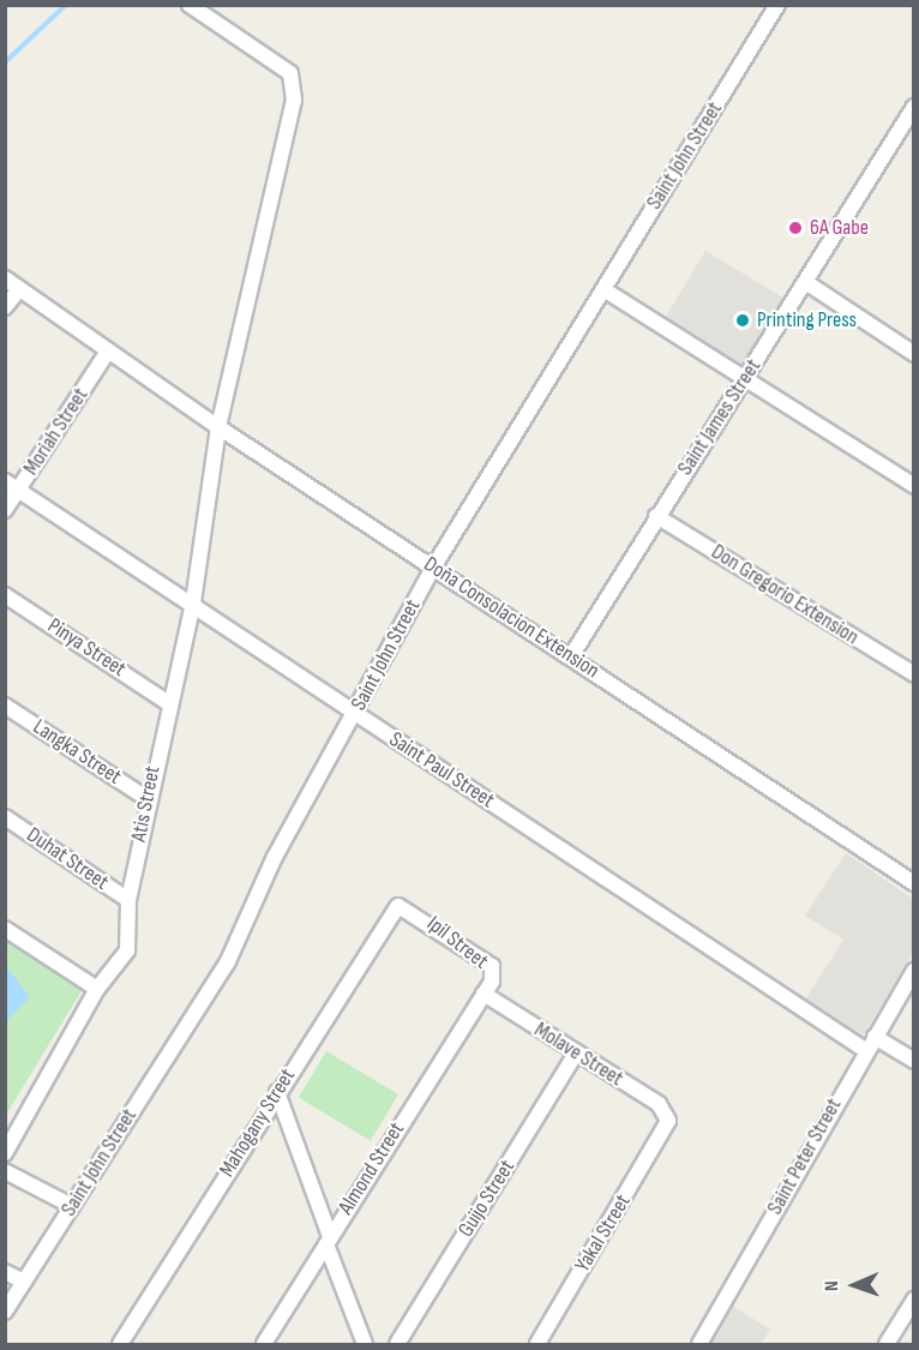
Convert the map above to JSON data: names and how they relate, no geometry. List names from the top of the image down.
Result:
{
  "streets": {
    "street": [
      "Saint John Street",
      "Saint James Street",
      "Moriah Street",
      "Don Gregorio Extension",
      "Doña Consolacion Extension",
      "Pinya Street",
      "Langka Street",
      "Saint Paul Street",
      "Atis Street",
      "Duhat Street",
      "Ipil Street",
      "Molave Street",
      "Mahogany Street",
      "Saint Peter Street",
      "Almond Street",
      "Guijo Street",
      "Yakal Street"
    ]
  },
  "crossings": [
    ["Saint John Street", "Doña Consolacion Extension"],
    ["Saint John Street", "Saint Paul Street"],
    ["Saint James Street", "Don Gregorio Extension"],
    ["Saint James Street", "Doña Consolacion Extension"],
    ["Moriah Street", "Doña Consolacion Extension"],
    ["Moriah Street", "Saint Paul Street"],
    ["Doña Consolacion Extension", "Atis Street"],
    ["Pinya Street", "Atis Street"],
    ["Langka Street", "Atis Street"],
    ["Saint Paul Street", "Atis Street"],
    ["Saint Paul Street", "Saint Peter Street"],
    ["Atis Street", "Duhat Street"],
    ["Ipil Street", "Molave Street"],
    ["Ipil Street", "Mahogany Street"],
    ["Ipil Street", "Almond Street"],
    ["Molave Street", "Almond Street"],
    ["Molave Street", "Guijo Street"],
    ["Molave Street", "Yakal Street"]
  ],
  "places": ["6A Gabe", "Printing Press"],
  "north": "left"
}
